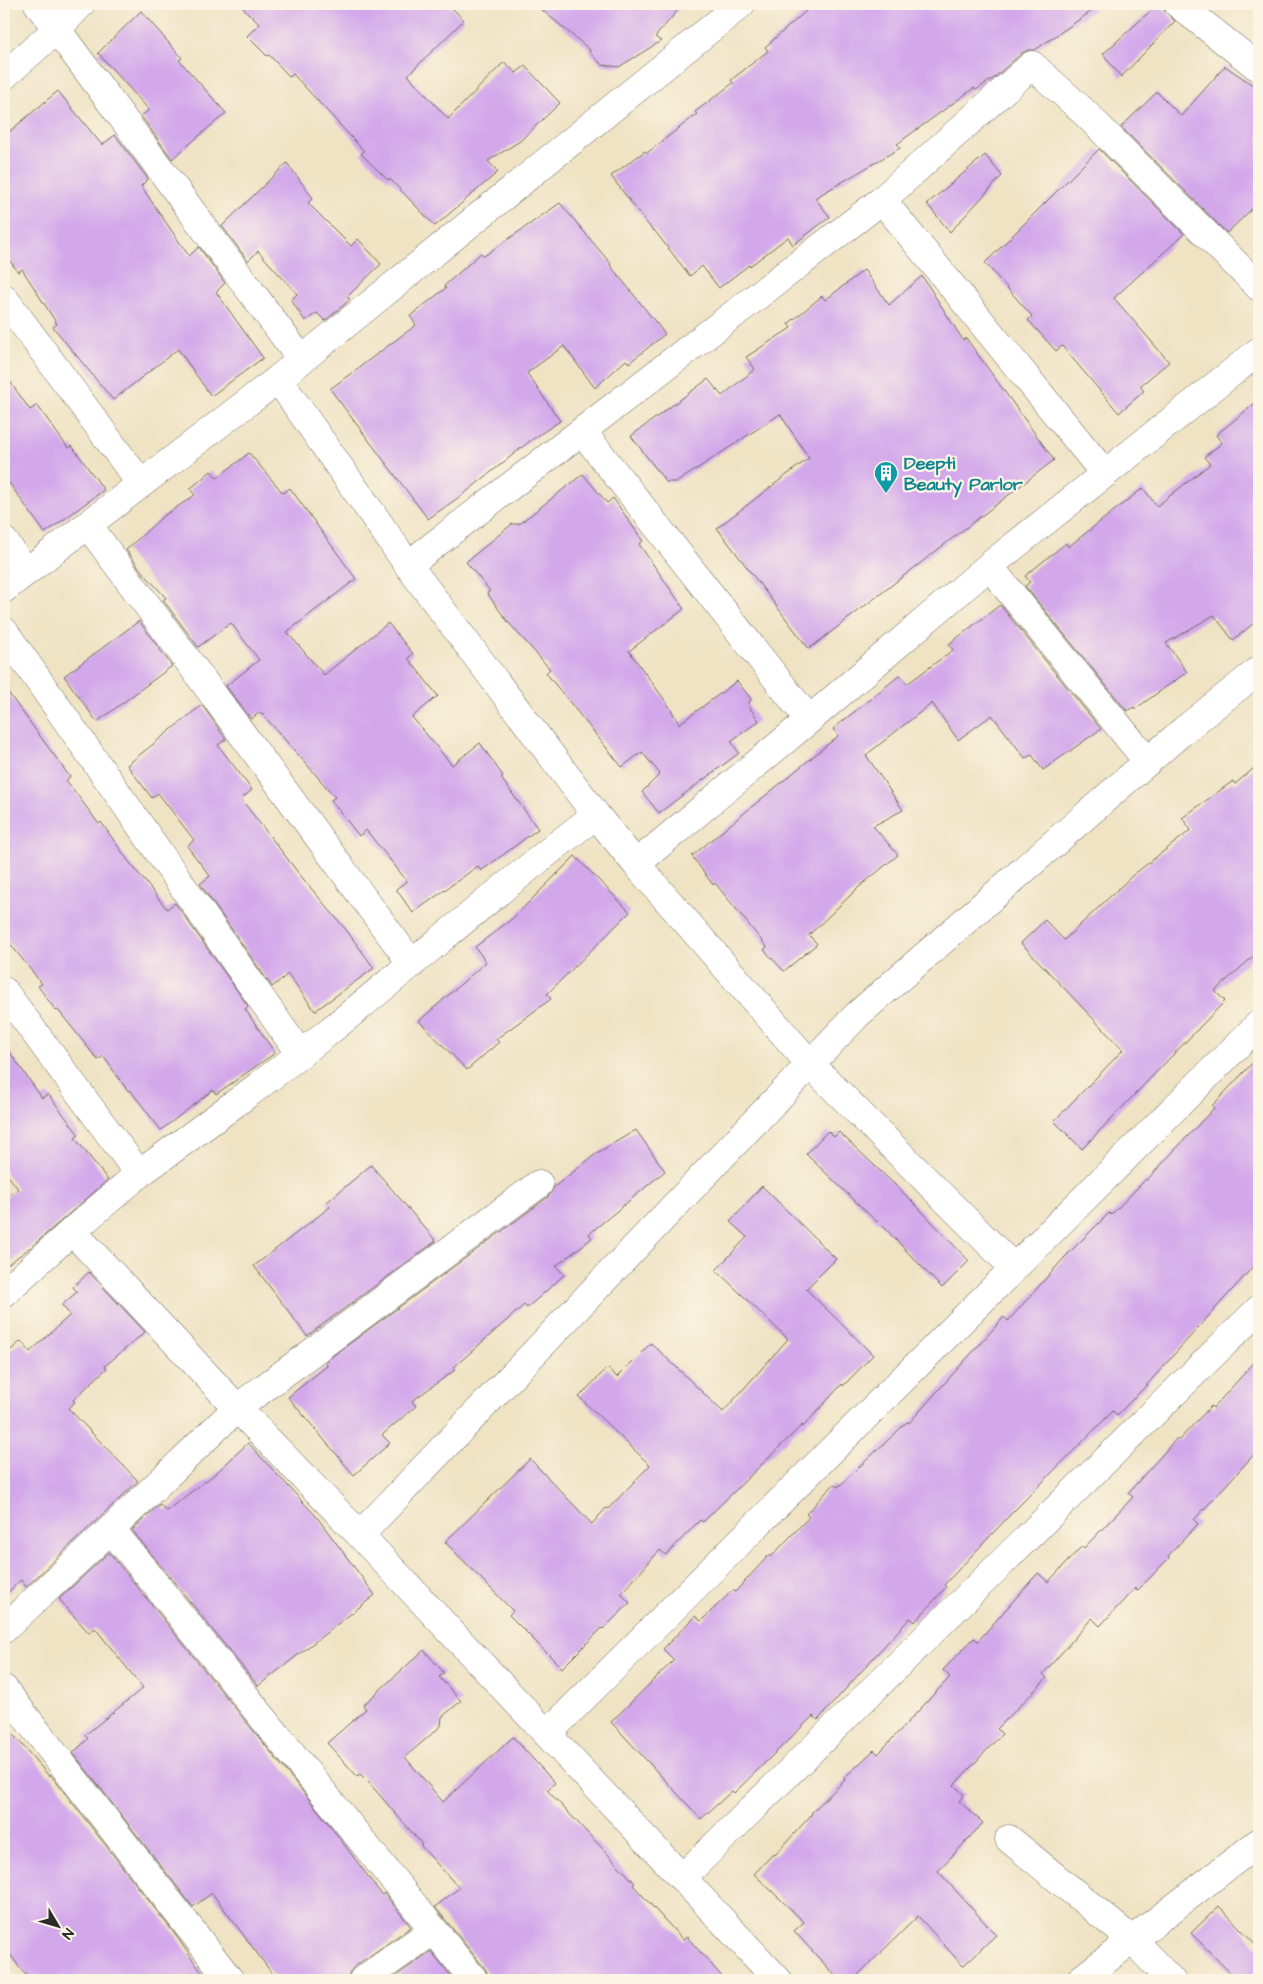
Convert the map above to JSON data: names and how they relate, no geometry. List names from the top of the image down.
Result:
{
  "places": {
    "building": ["Deepti Beauty Parlor"]
  },
  "north": "bottom right"
}
